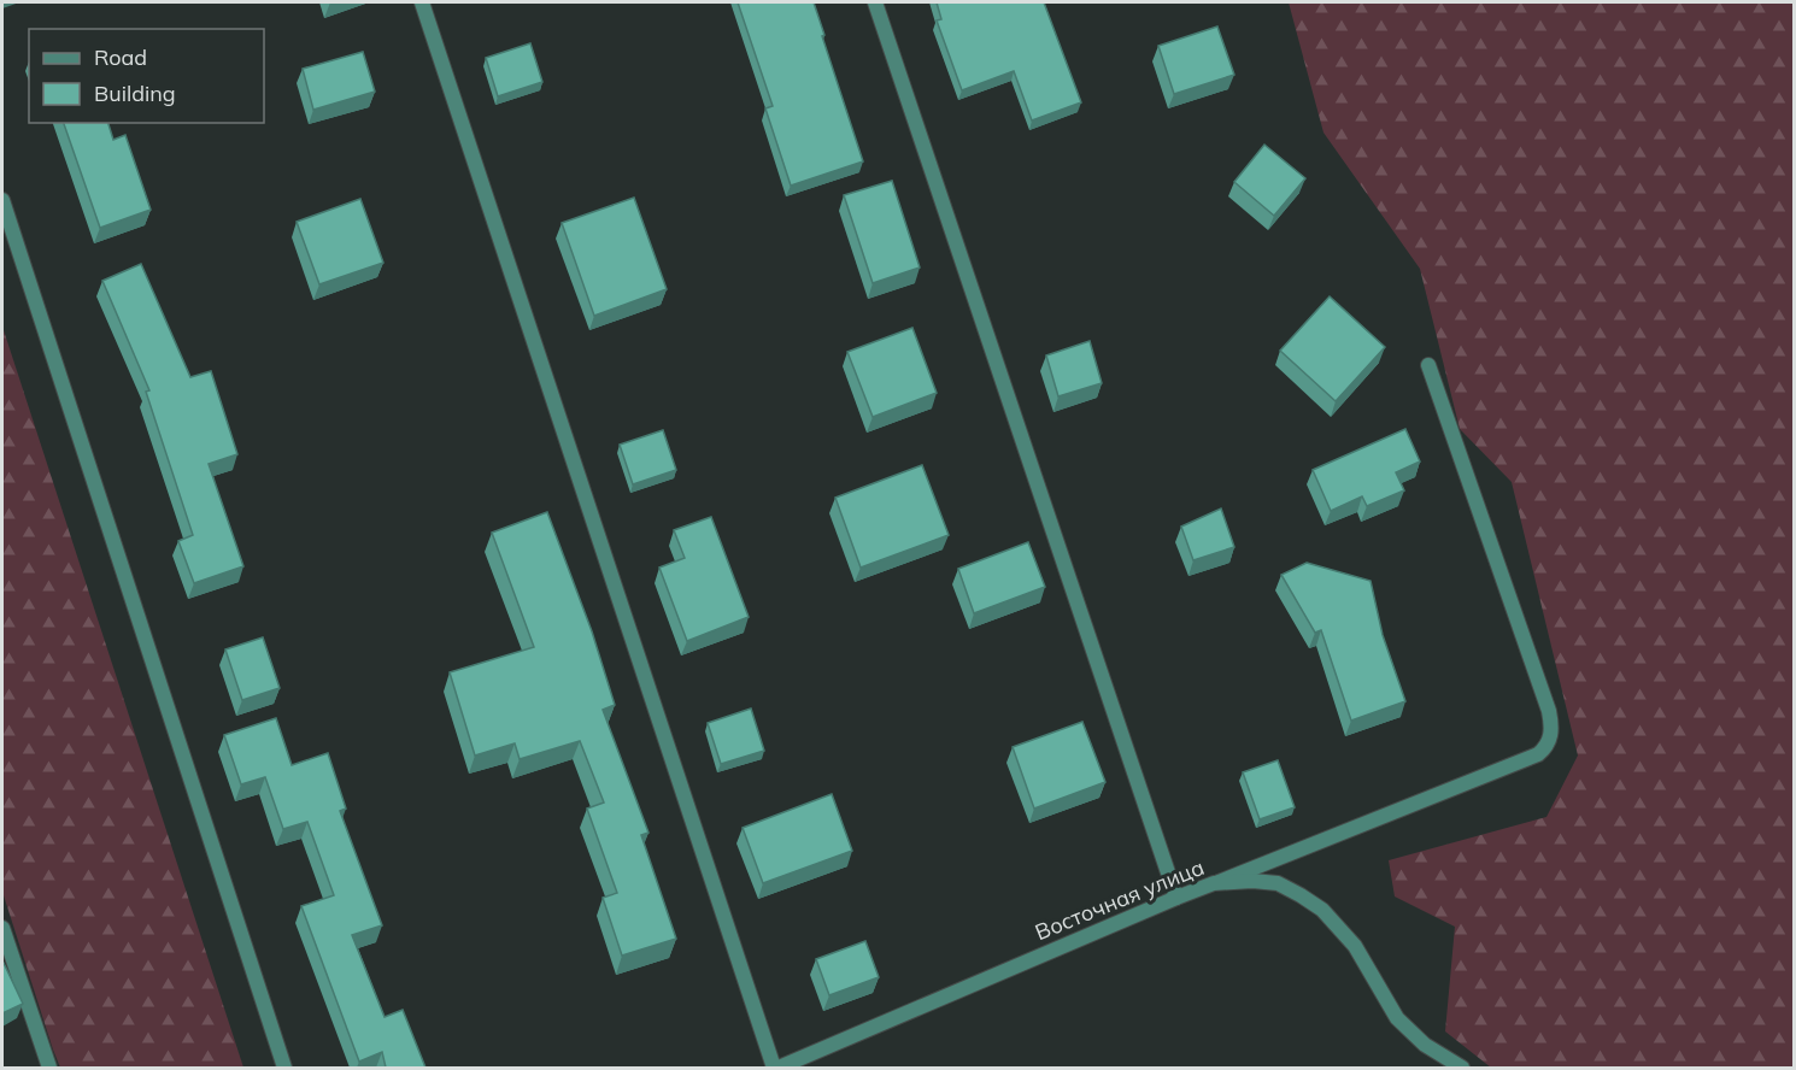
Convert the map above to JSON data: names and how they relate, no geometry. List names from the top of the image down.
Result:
{
  "streets": {
    "street": ["Восточная улица"]
  },
  "legend": ["Road", "Building"]
}
